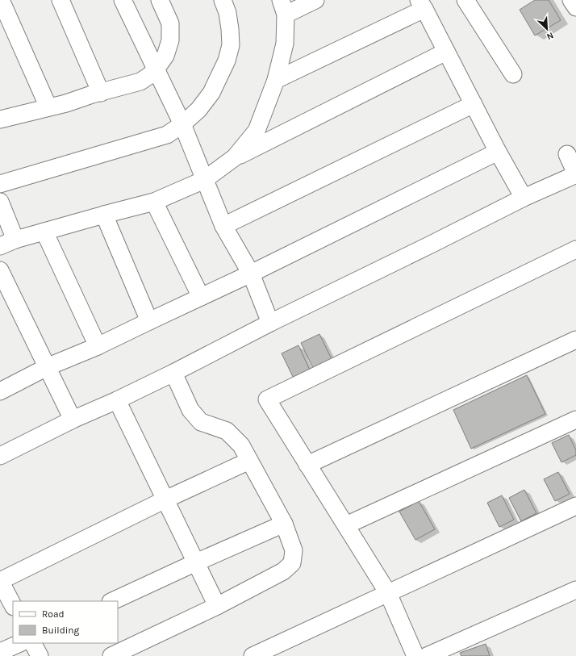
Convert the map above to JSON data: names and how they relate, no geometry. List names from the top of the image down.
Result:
{
  "legend": ["Road", "Building"],
  "north": "bottom right"
}
